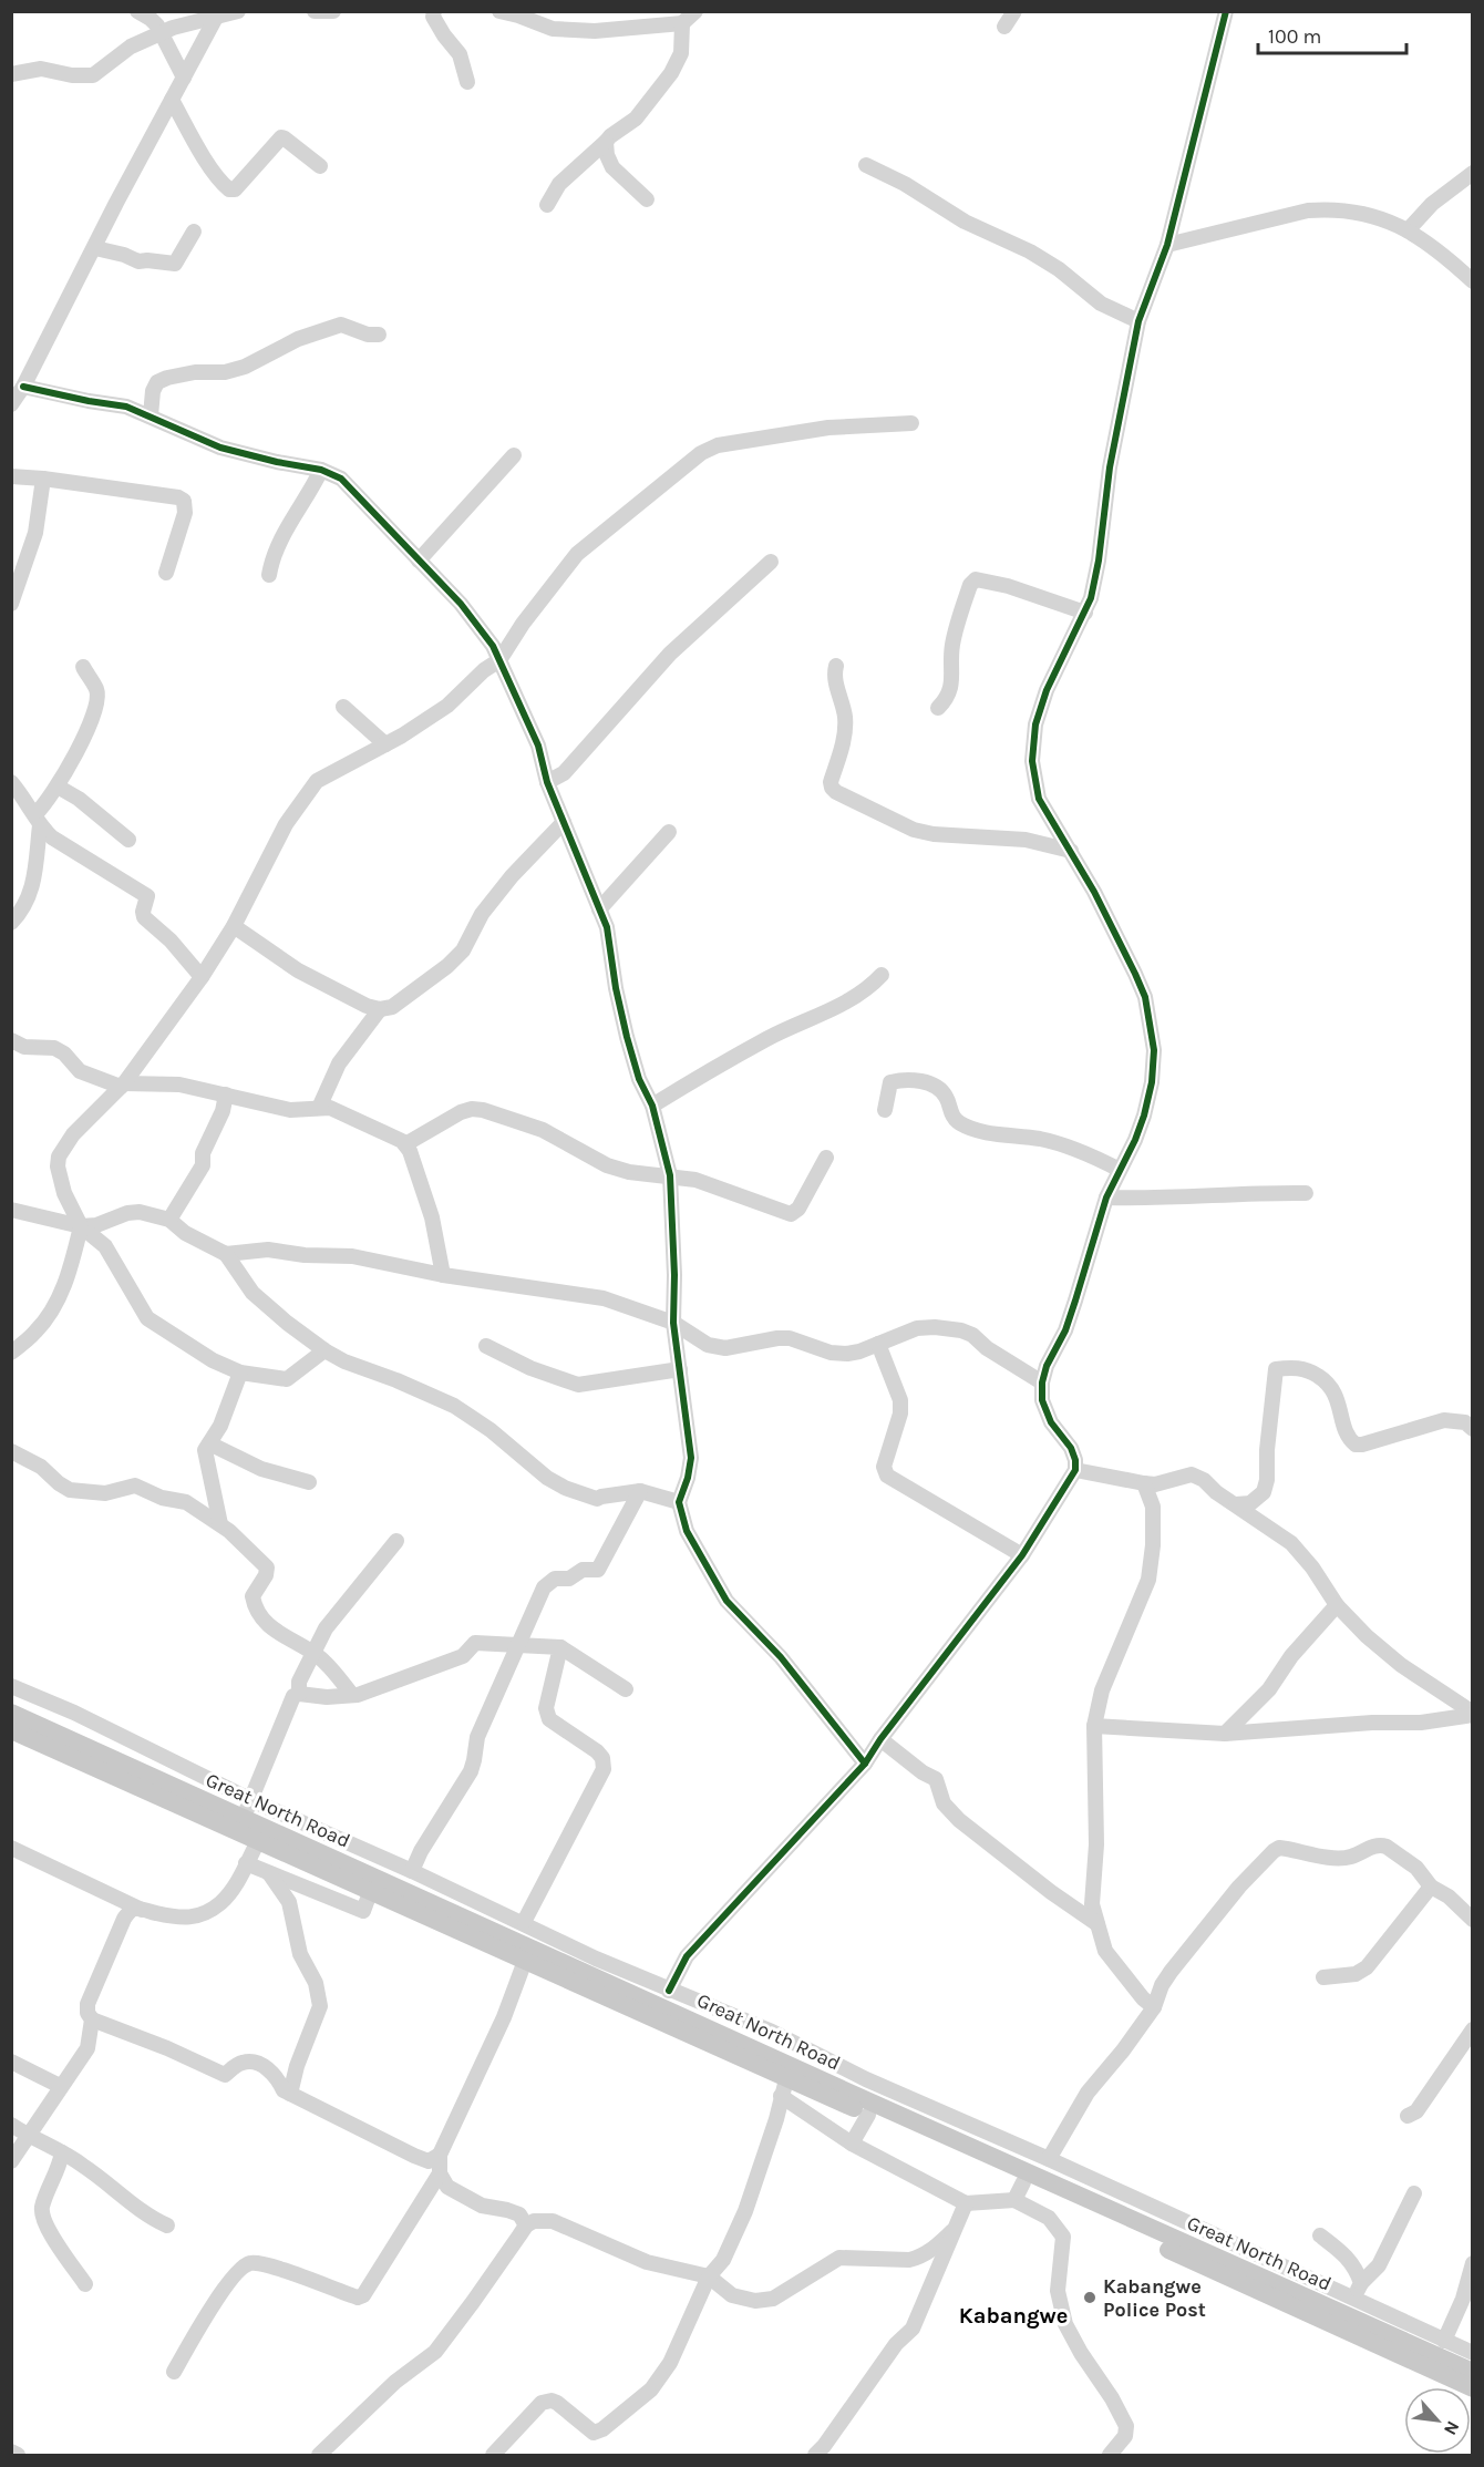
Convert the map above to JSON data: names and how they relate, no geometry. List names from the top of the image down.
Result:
{
  "streets": {
    "main road": ["Great North Road"]
  },
  "districts": ["Kabangwe"],
  "places": ["Kabangwe Police Post"],
  "scale_bar": "100 m",
  "north": "bottom right"
}
